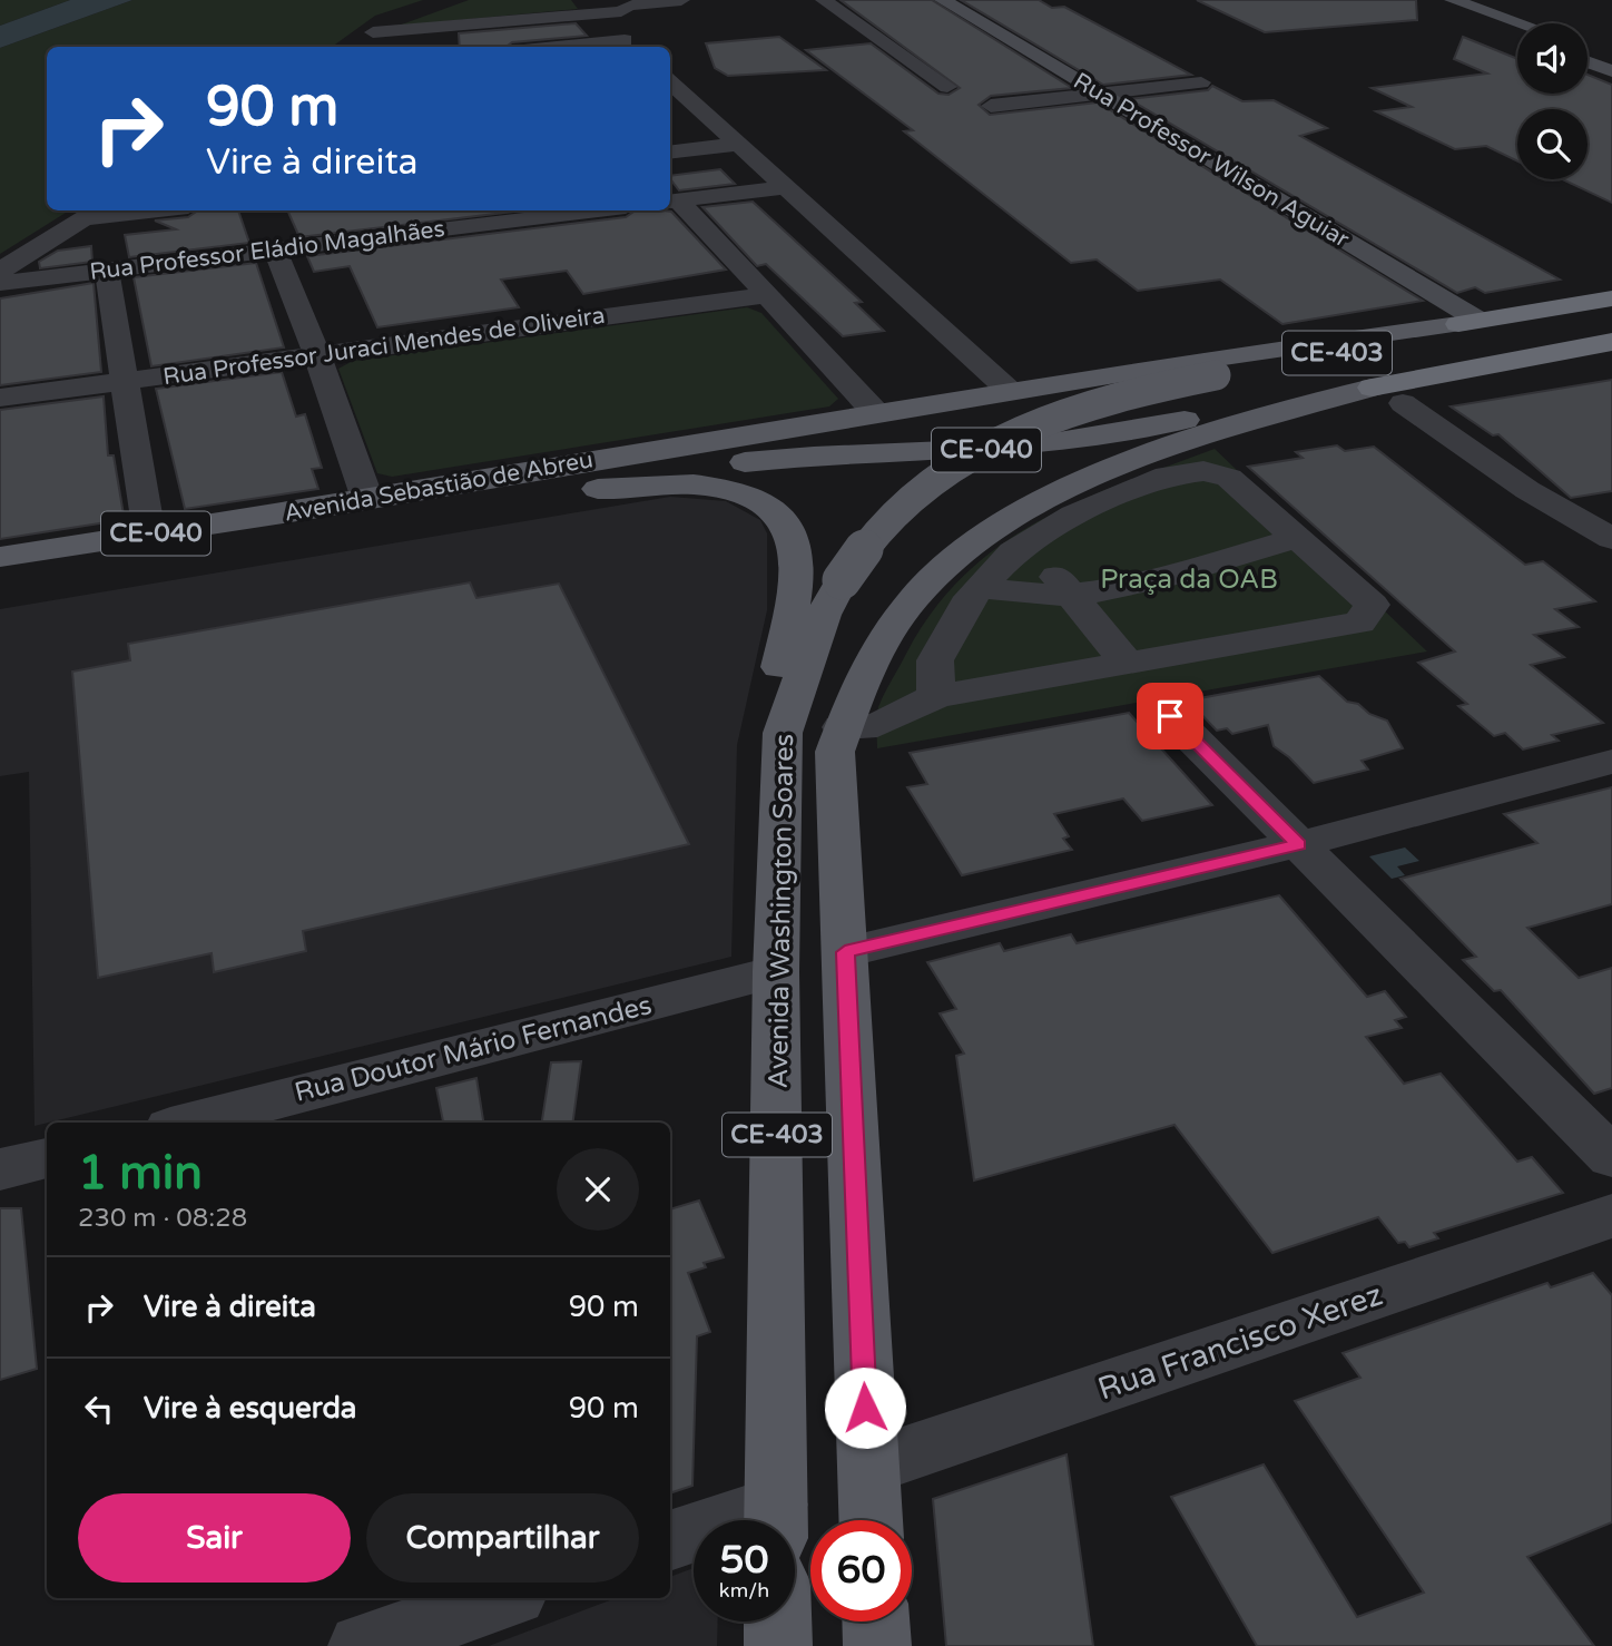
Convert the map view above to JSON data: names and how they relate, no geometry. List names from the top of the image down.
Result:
{
  "streets": {
    "highway": ["CE-040", "Avenida Washington Soares"],
    "main road": ["CE-403", "Avenida Sebastião de Abreu"],
    "street": [
      "Rua Professor Wilson Aguiar",
      "Rua Professor Eládio Magalhães",
      "Rua Professor Juraci Mendes de Oliveira",
      "Rua Doutor Mário Fernandes",
      "Rua Francisco Xerez"
    ]
  },
  "crossings": [
    ["Rua Professor Wilson Aguiar", "Avenida Washington Soares"],
    ["Avenida Sebastião de Abreu", "Avenida Washington Soares"],
    ["Avenida Washington Soares", "Rua Doutor Mário Fernandes"],
    ["Avenida Washington Soares", "Rua Francisco Xerez"]
  ],
  "parks": ["Praça da OAB"],
  "page": {
    "turn": ["90 m", "Vire à direita"],
    "heading": ["1 min", "230 m · 08:28"],
    "list": [
      {
        "name": "Vire à direita",
        "value": "90 m"
      },
      {
        "name": "Vire à esquerda",
        "value": "90 m"
      }
    ],
    "buttons": ["Sair", "Compartilhar"],
    "speed": "50 km/h",
    "limit": "60"
  }
}
